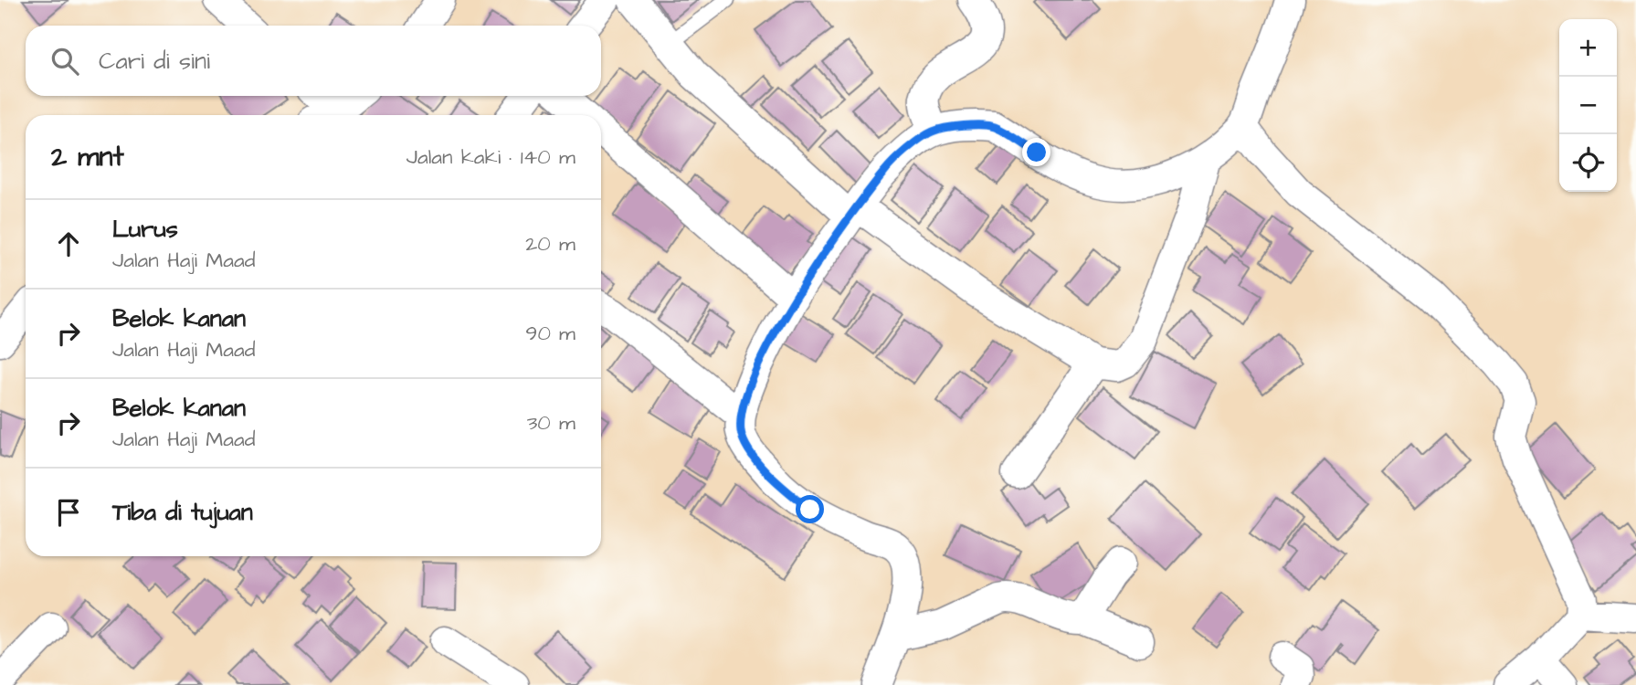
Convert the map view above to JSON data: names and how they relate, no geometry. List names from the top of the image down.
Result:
{
  "page": {
    "map_buttons": ["+", "−"],
    "search": "Cari di sini",
    "heading": ["2 mnt", "Jalan kaki · 140 m"],
    "list": [
      ["Lurus", "Jalan Haji Maad", "20 m"],
      ["Belok kanan", "Jalan Haji Maad", "90 m"],
      ["Belok kanan", "Jalan Haji Maad", "30 m"],
      "Tiba di tujuan"
    ]
  }
}
